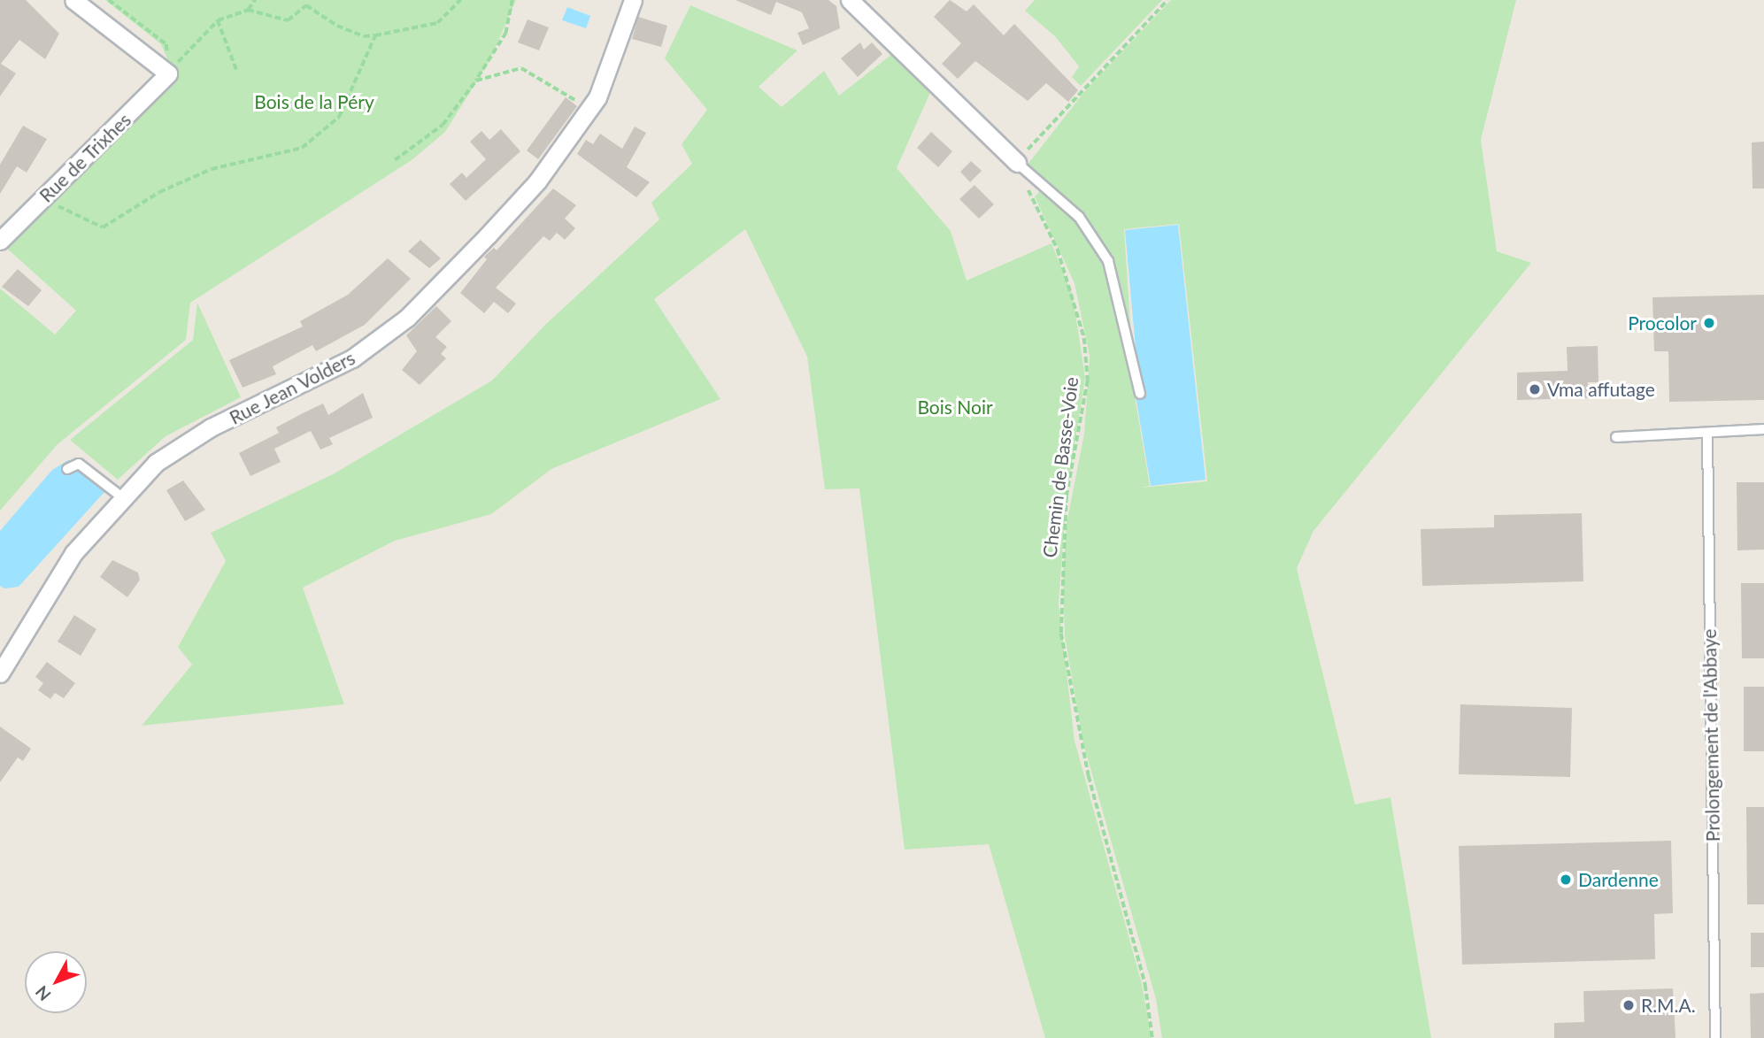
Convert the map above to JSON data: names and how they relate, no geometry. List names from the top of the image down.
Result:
{
  "streets": {
    "street": ["Rue de Trixhes", "Rue Jean Volders"],
    "lane": ["Prolongement de l'Abbaye"],
    "path": ["Chemin de Basse-Voie"]
  },
  "parks": ["Bois de la Péry", "Bois Noir"],
  "places": [
    "Procolor",
    "Vma affutage",
    "Dardenne",
    "R.M.A."
  ],
  "north": "bottom left"
}
